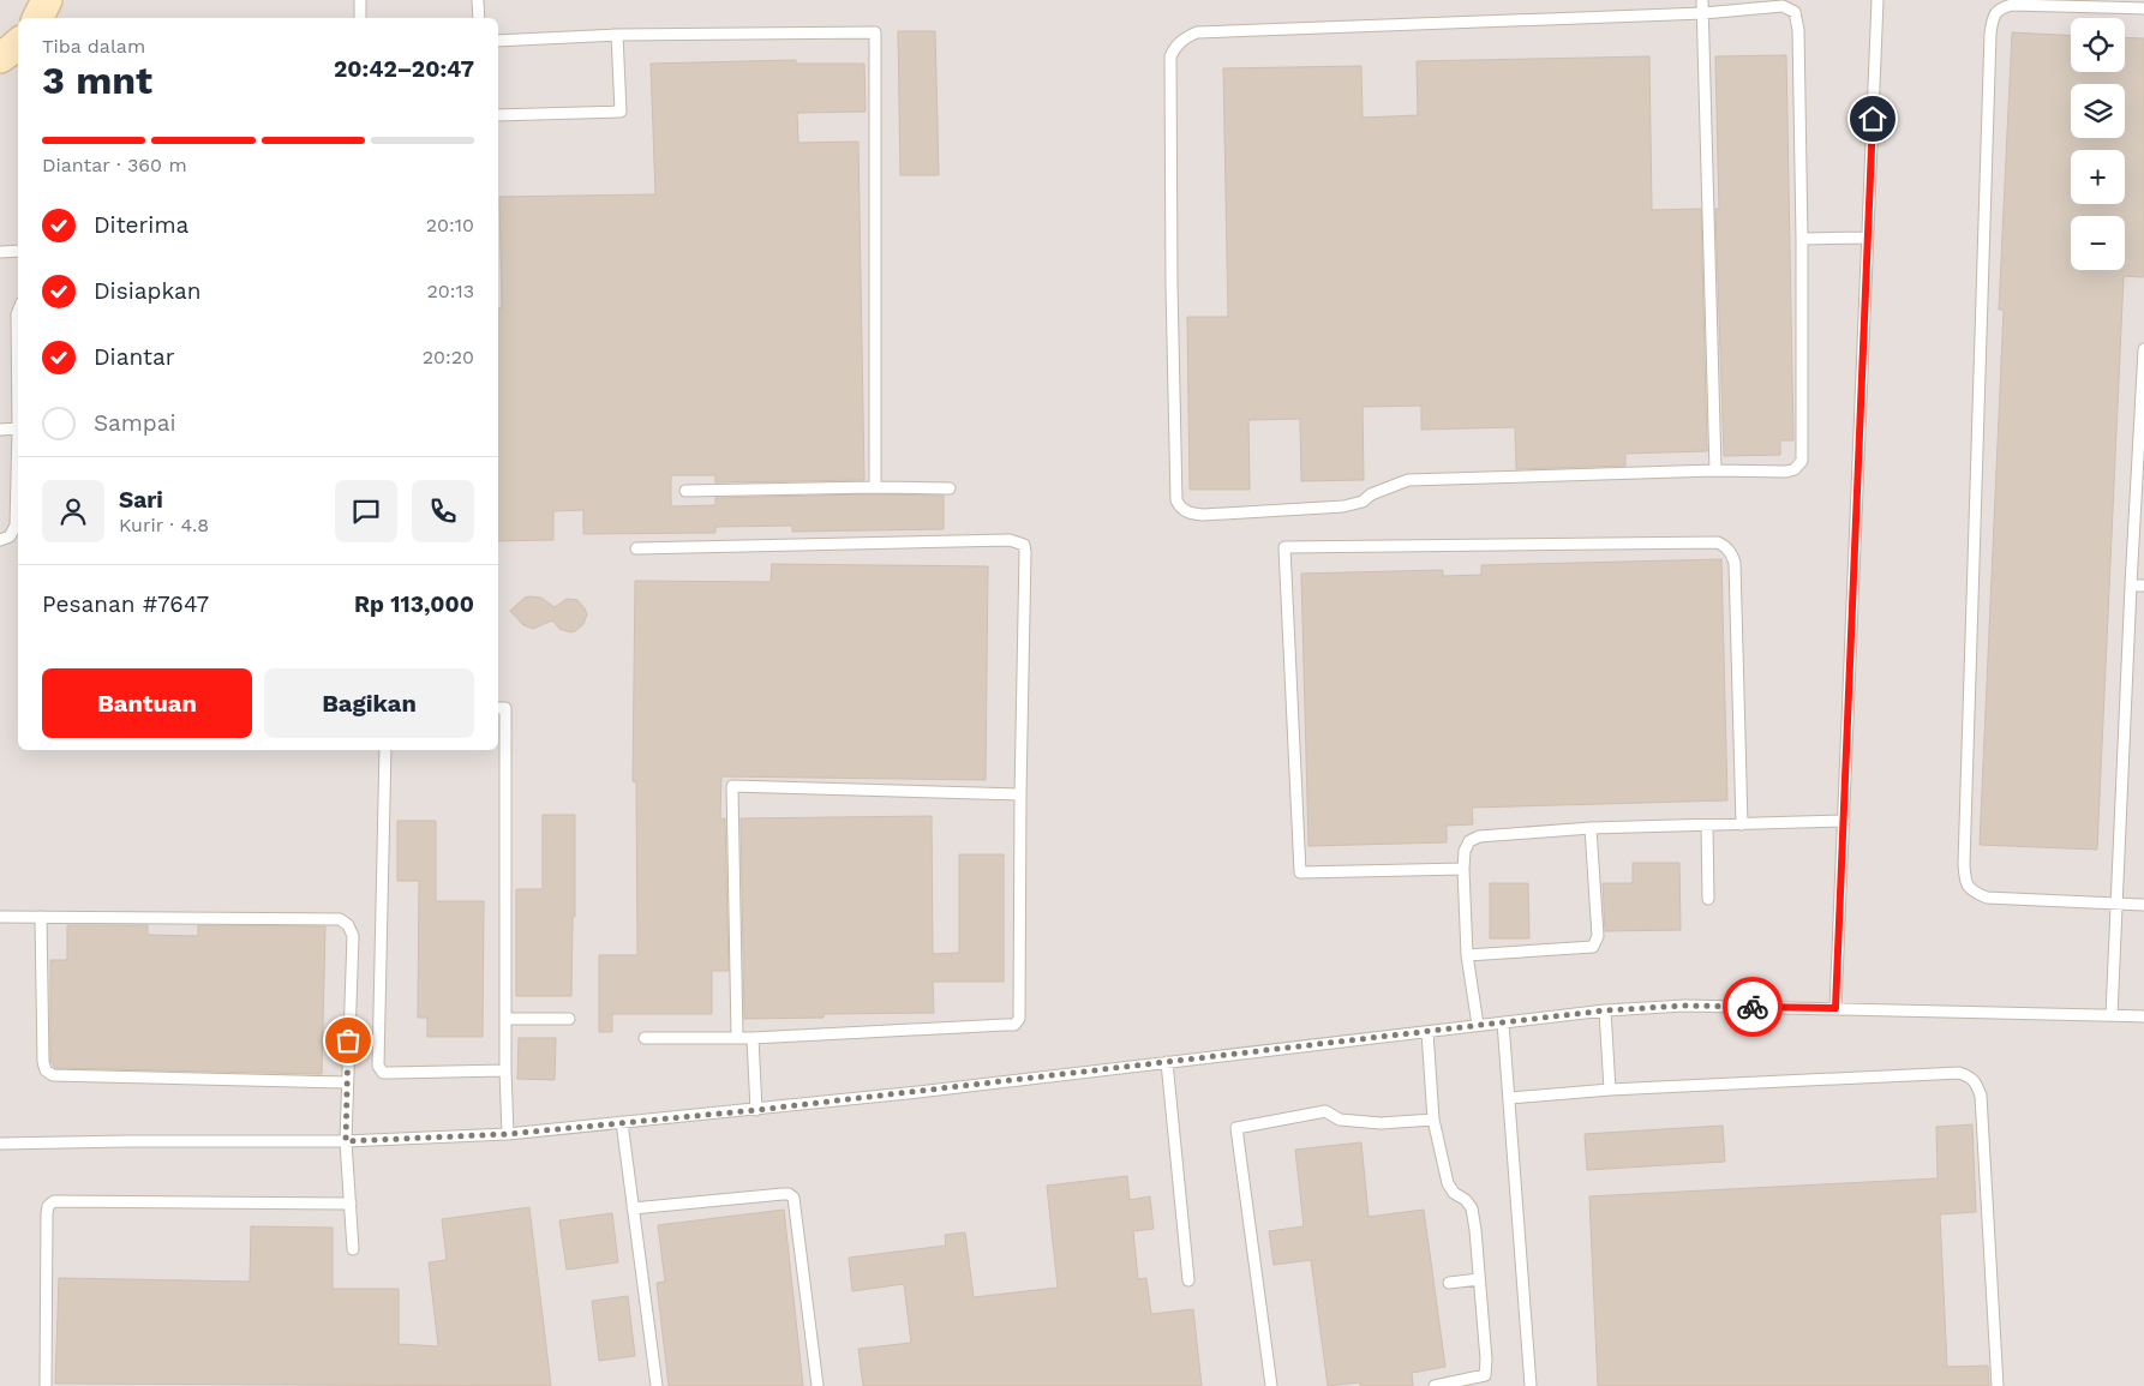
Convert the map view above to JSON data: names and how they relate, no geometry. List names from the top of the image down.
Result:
{
  "page": {
    "map_buttons": ["+", "−"],
    "heading": ["3 mnt", "Tiba dalam", "20:42–20:47"],
    "panel": [
      "Sari",
      "Kurir · 4.8",
      "Pesanan #7647",
      "Rp 113,000"
    ],
    "bar": "Diantar · 360 m",
    "list": [
      ["Diterima", "20:10"],
      ["Disiapkan", "20:13"],
      ["Diantar", "20:20"],
      "Sampai"
    ],
    "buttons": ["Bantuan", "Bagikan"]
  }
}
